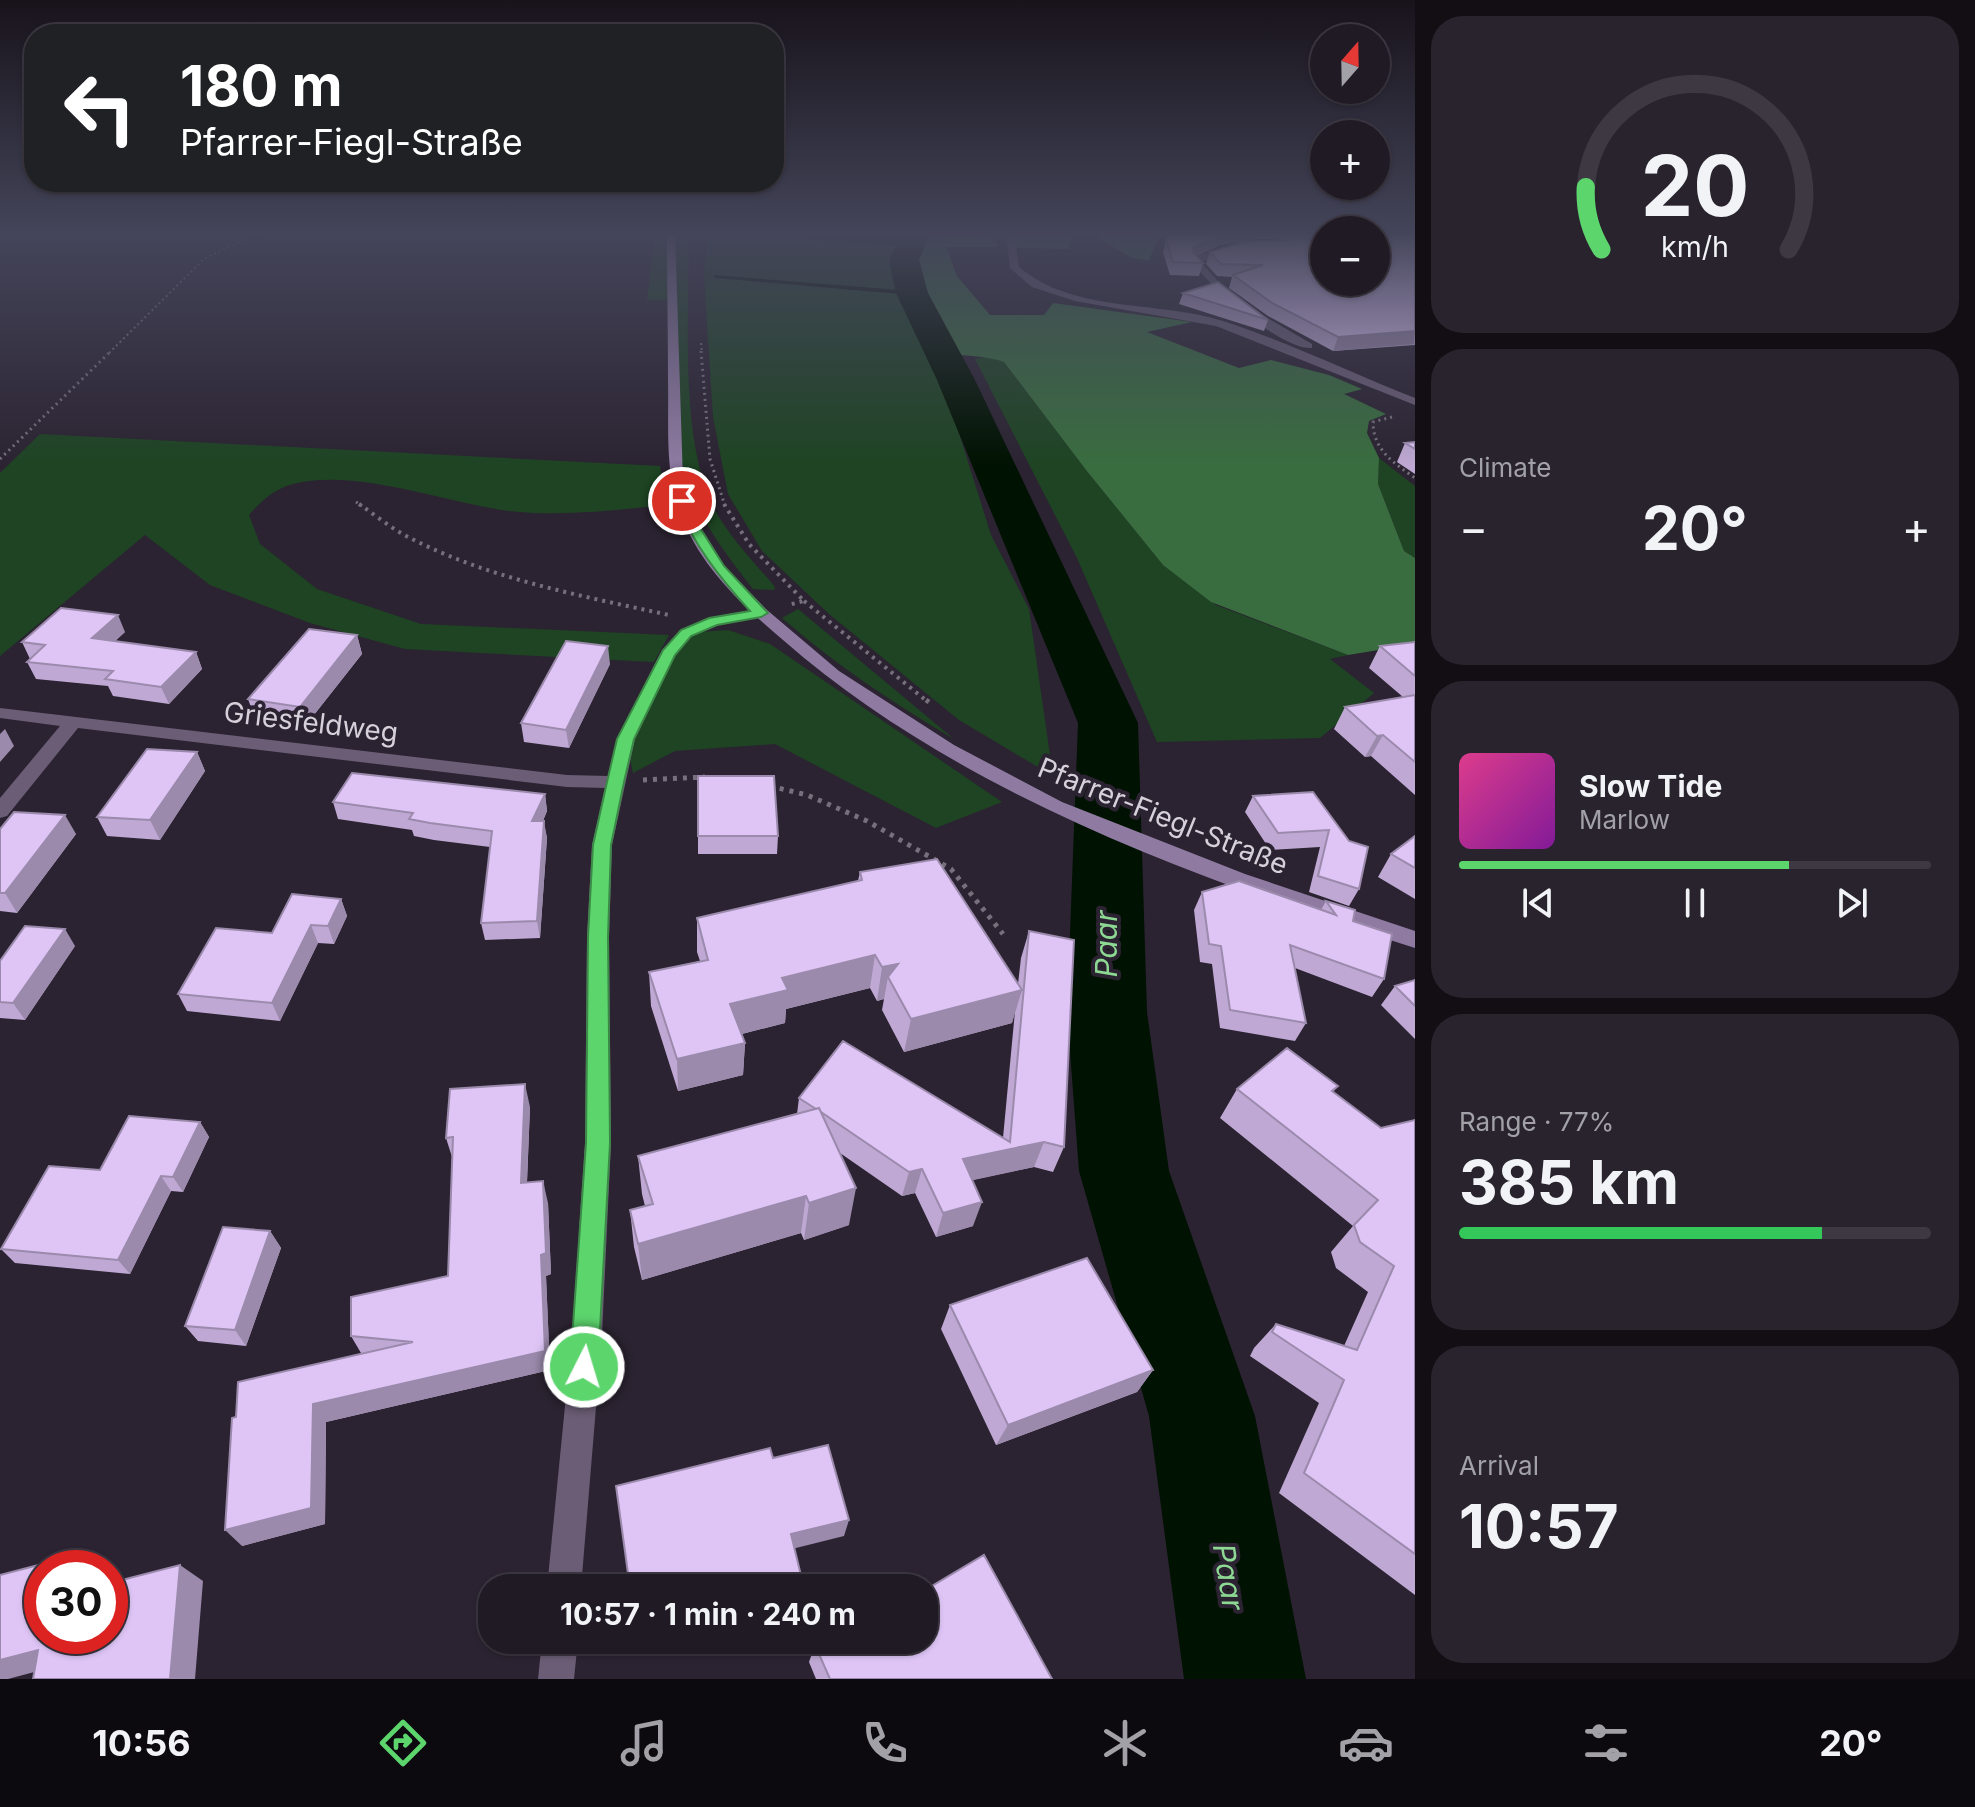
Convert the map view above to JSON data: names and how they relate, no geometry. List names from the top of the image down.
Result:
{
  "streets": {
    "main road": ["Pfarrer-Fiegl-Straße"],
    "street": ["Griesfeldweg"]
  },
  "water": ["Paar"],
  "north": "top",
  "page": {
    "map_buttons": ["+", "−"],
    "turn": ["180 m", "Pfarrer-Fiegl-Straße"],
    "tile": [
      "Climate",
      ["Range · 77%", "385 km"],
      ["Arrival", "10:57"]
    ],
    "heat": ["−", "20°", "+"],
    "song": ["Slow Tide", "Marlow"],
    "limit": "30",
    "trip": "10:57 · 1 min · 240 m",
    "tabs": ["10:56", "20°"],
    "gauge": ["20", "km/h"]
  }
}
